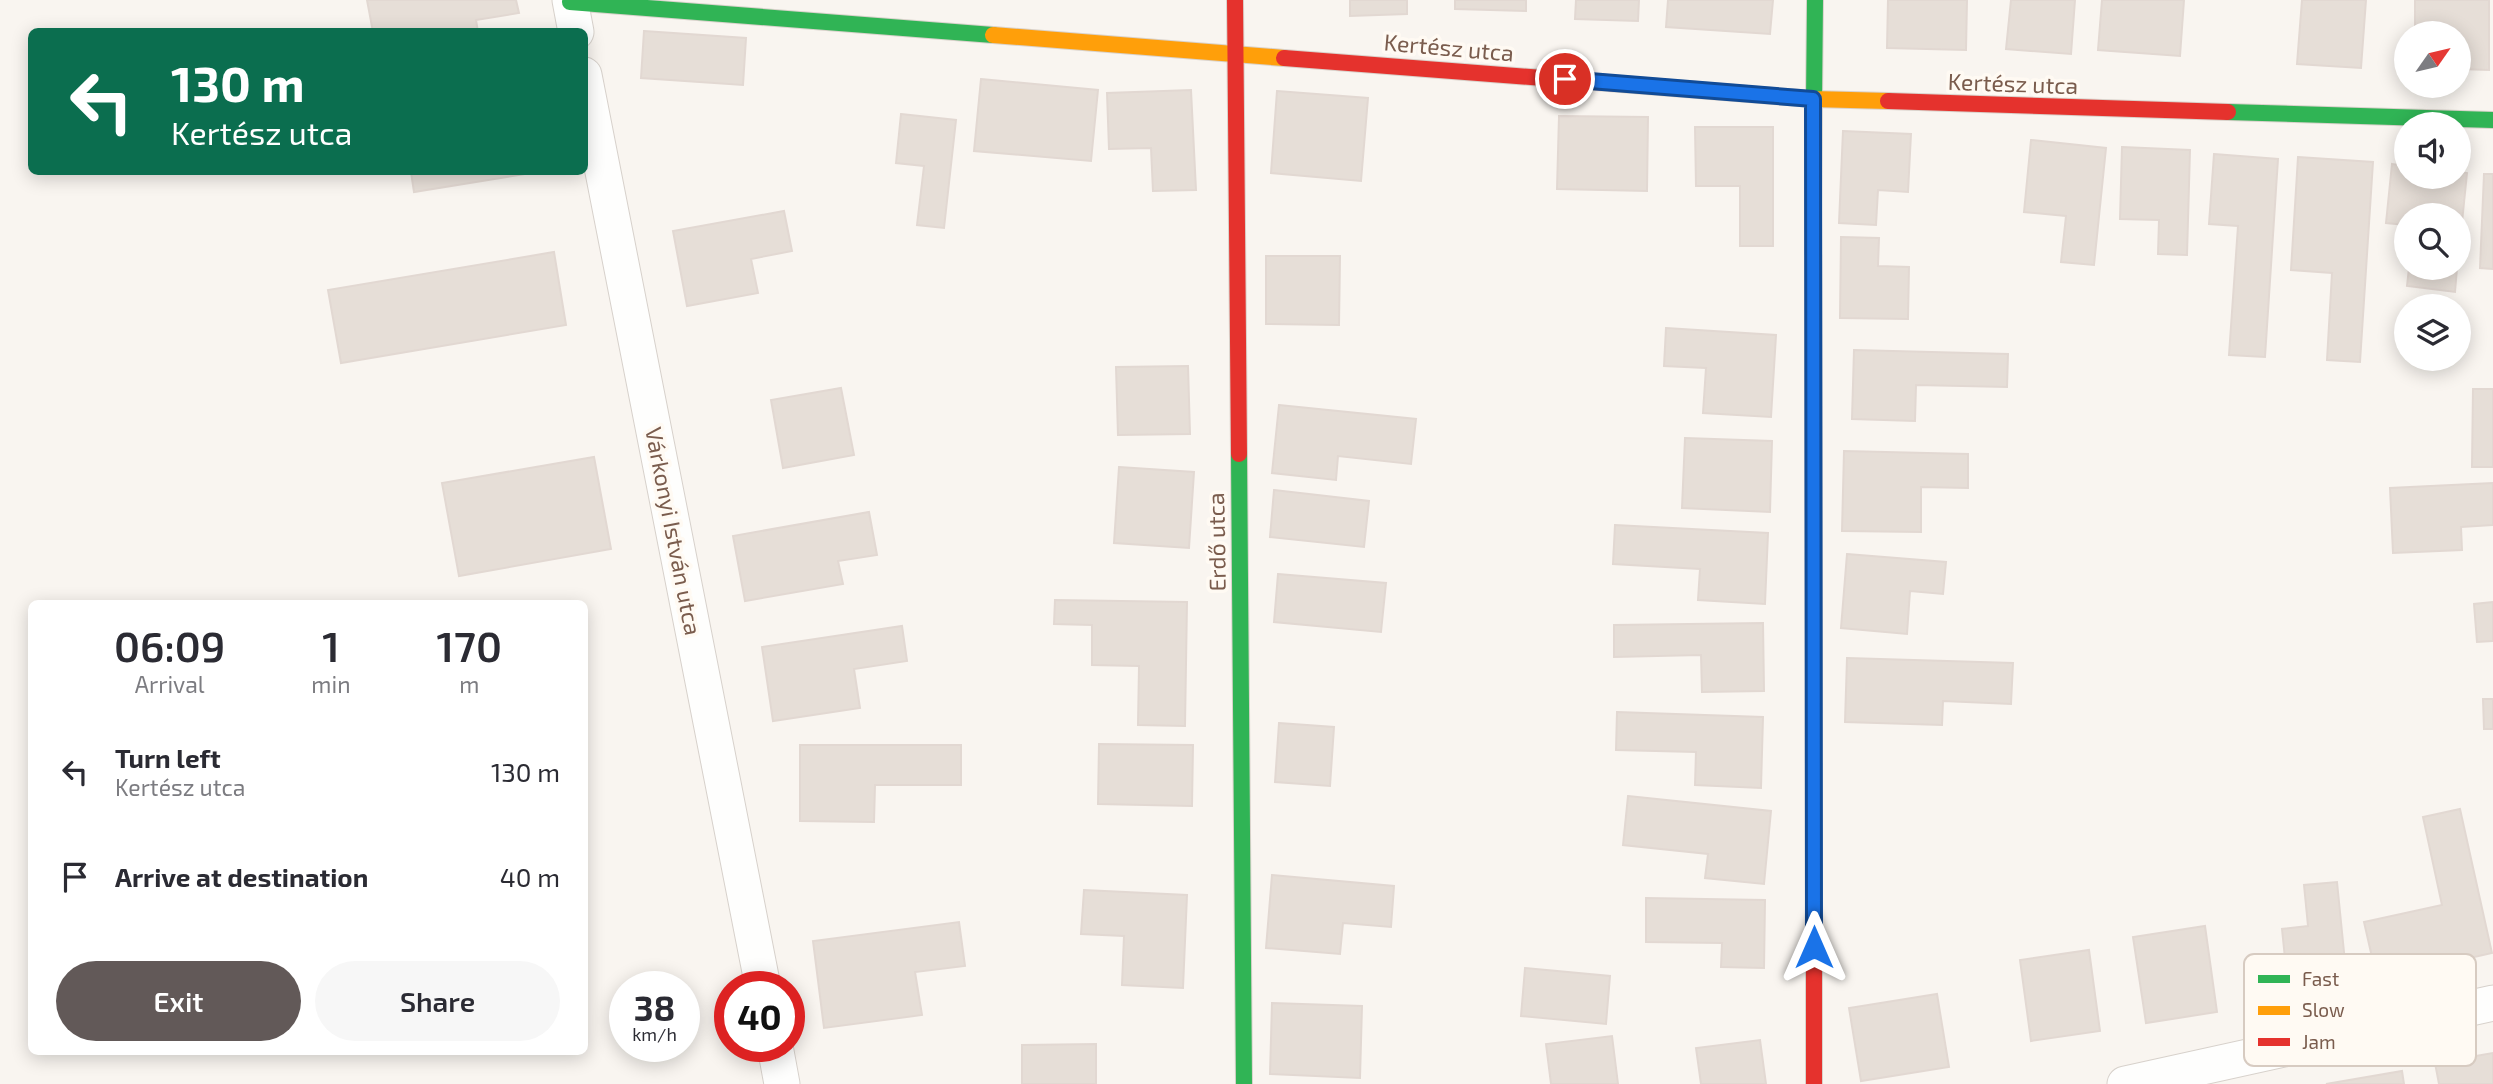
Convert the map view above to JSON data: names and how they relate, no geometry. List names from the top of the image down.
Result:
{
  "streets": {
    "street": ["Kertész utca", "Várkonyi István utca", "Erdő utca"]
  },
  "crossings": [
    ["Kertész utca", "Erdő utca"]
  ],
  "legend": ["Fast", "Slow", "Jam"],
  "north": "top right",
  "page": {
    "turn": ["130 m", "Kertész utca"],
    "eta": [
      "06:09",
      "Arrival",
      "1",
      "min",
      "170",
      "m"
    ],
    "list": [
      {
        "name": "Turn left",
        "note": "Kertész utca",
        "value": "130 m"
      },
      {
        "name": "Arrive at destination",
        "value": "40 m"
      }
    ],
    "buttons": ["Exit", "Share"],
    "speed": "38 km/h",
    "limit": "40"
  }
}
